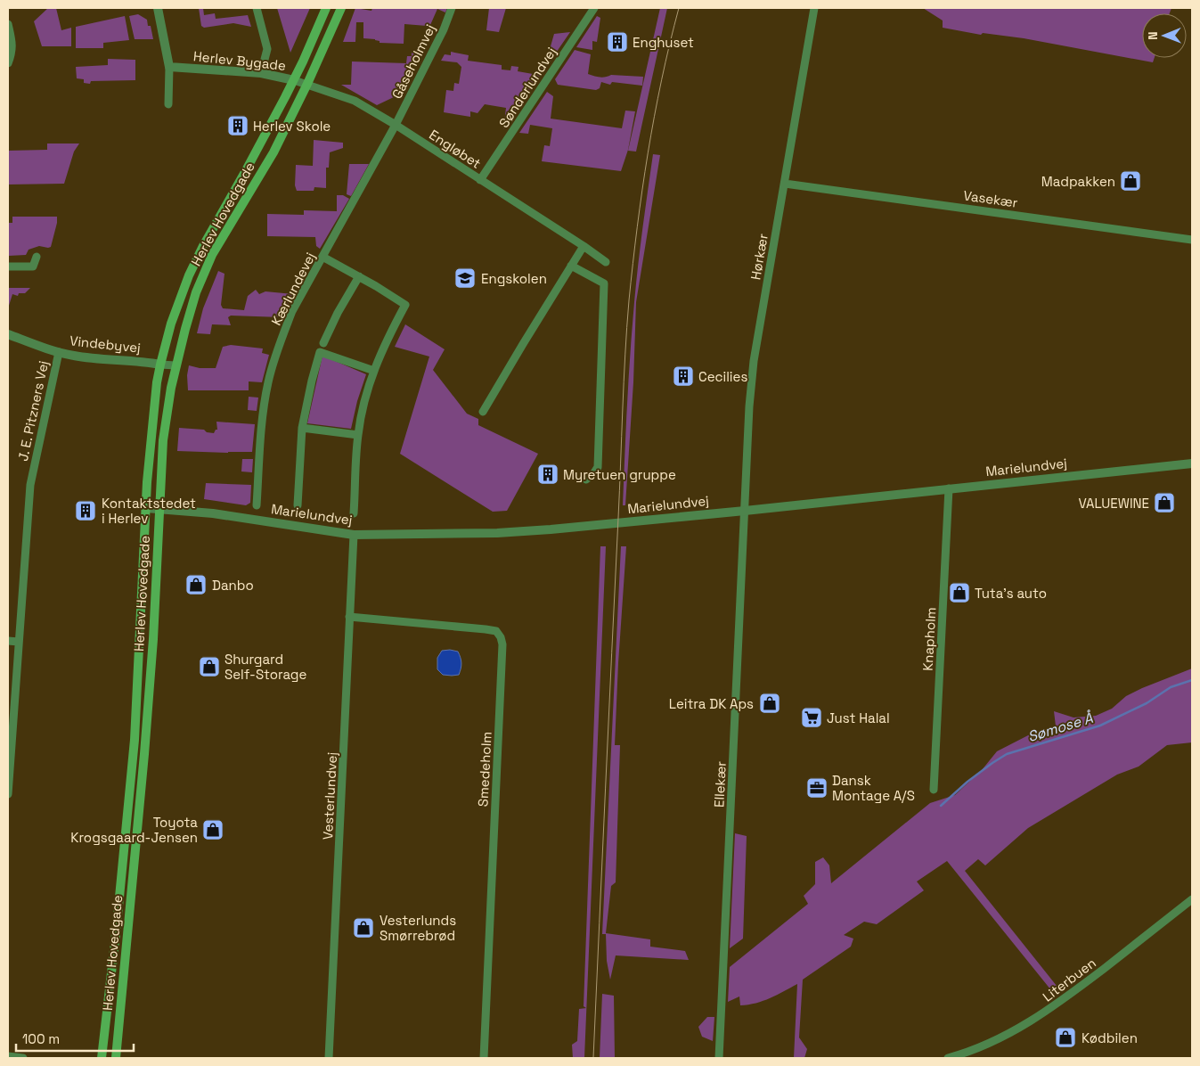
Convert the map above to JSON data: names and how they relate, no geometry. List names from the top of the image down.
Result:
{
  "streets": {
    "main road": ["Herlev Hovedgade"],
    "street": [
      "Herlev Bygade",
      "Gåseholmvej",
      "Sønderlundvej",
      "Engløbet",
      "Vasekær",
      "Hørkær",
      "Kærlundevej",
      "Vindebyvej",
      "J. E. Pitzners Vej",
      "Marielundvej",
      "Knapholm",
      "Smedeholm",
      "Ellekær",
      "Vesterlundvej",
      "Literbuen"
    ]
  },
  "crossings": [
    ["Herlev Bygade", "Engløbet"],
    ["Herlev Bygade", "Herlev Hovedgade"],
    ["Gåseholmvej", "Engløbet"],
    ["Gåseholmvej", "Kærlundevej"],
    ["Sønderlundvej", "Engløbet"],
    ["Engløbet", "Herlev Hovedgade"],
    ["Engløbet", "Kærlundevej"],
    ["Vasekær", "Hørkær"],
    ["Herlev Hovedgade", "Vindebyvej"],
    ["Herlev Hovedgade", "Marielundvej"],
    ["Hørkær", "Marielundvej"],
    ["Hørkær", "Ellekær"],
    ["Vindebyvej", "J. E. Pitzners Vej"],
    ["Marielundvej", "Knapholm"],
    ["Marielundvej", "Ellekær"],
    ["Marielundvej", "Vesterlundvej"],
    ["Smedeholm", "Vesterlundvej"]
  ],
  "water": ["Sømose Å"],
  "places": {
    "building": [
      "Enghuset",
      "Herlev Skole",
      "Cecilies",
      "Myretuen gruppe",
      "Kontaktstedet i Herlev"
    ],
    "shop": [
      "Madpakken",
      "VALUEWINE",
      "Danbo",
      "Tuta's auto",
      "Shurgard Self-Storage",
      "Leitra DK Aps",
      "Toyota Krogsgaard-Jensen",
      "Vesterlunds Smørrebrød",
      "Kødbilen"
    ],
    "school or university": ["Engskolen"],
    "supermarket": ["Just Halal"],
    "office": ["Dansk Montage A/S"]
  },
  "scale_bar": "100 m",
  "north": "left"
}
